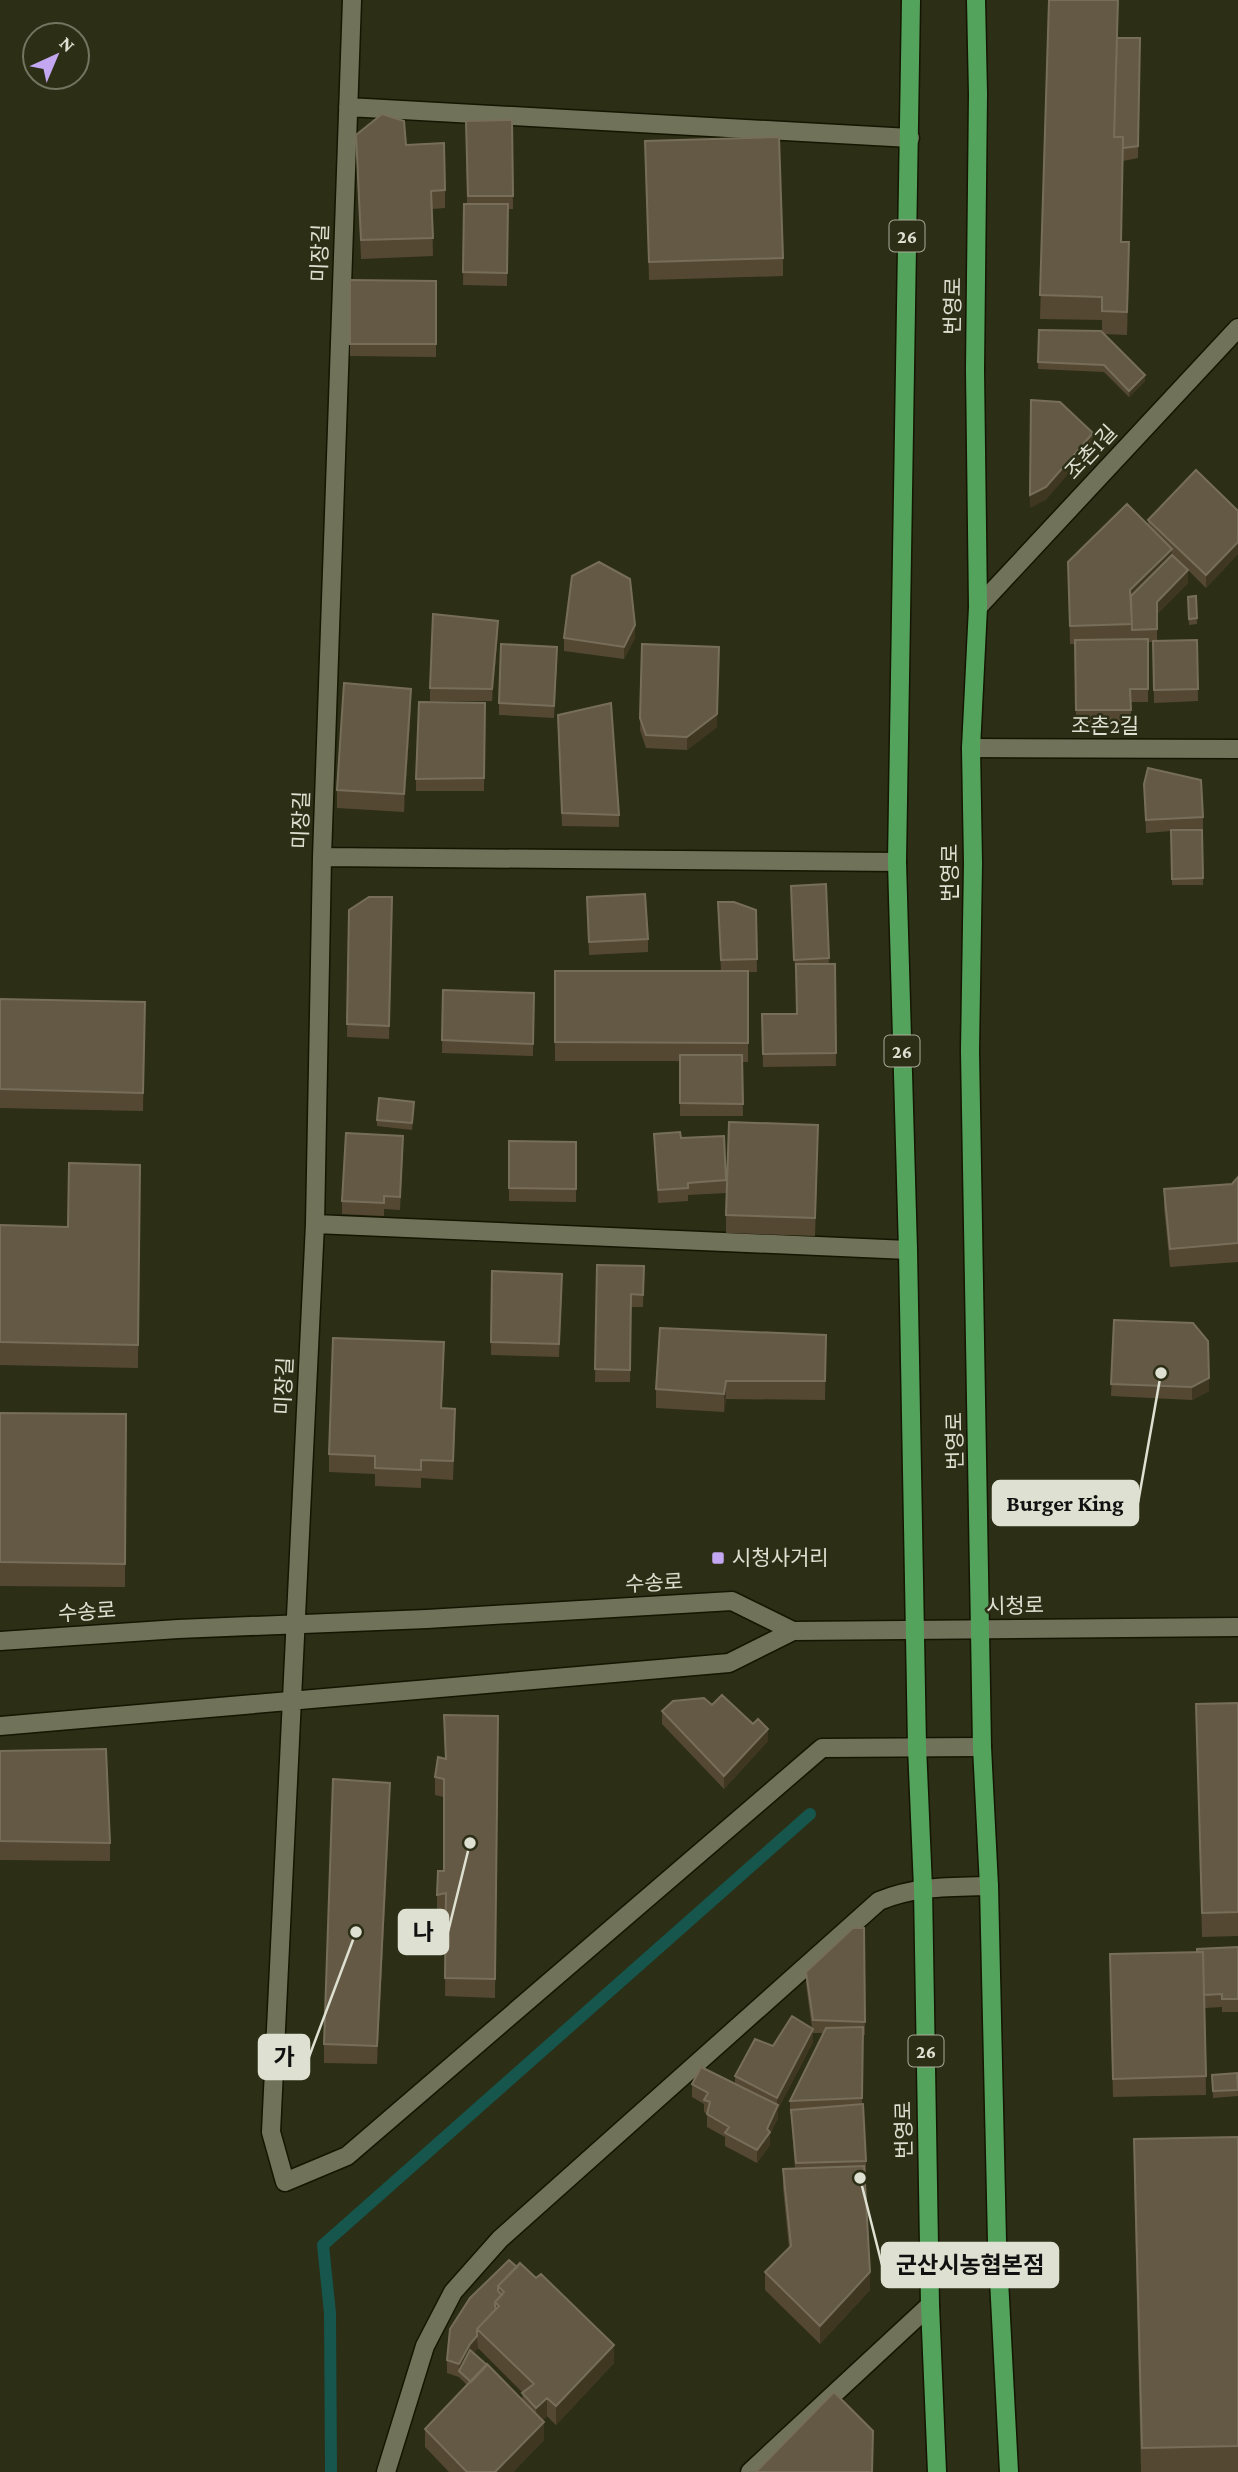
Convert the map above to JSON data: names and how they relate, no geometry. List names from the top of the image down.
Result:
{
  "streets": {
    "main road": ["26", "번영로"],
    "street": [
      "미장길",
      "조촌1길",
      "조촌2길",
      "수송로",
      "시청로"
    ]
  },
  "crossings": [
    ["미장길", "수송로"],
    ["번영로", "조촌1길"],
    ["번영로", "조촌2길"],
    ["번영로", "시청로"],
    ["수송로", "시청로"]
  ],
  "places": {
    "other": [
      "Burger King",
      "나",
      "가",
      "군산시농협본점"
    ],
    "transit": ["시청사거리"]
  },
  "north": "top right"
}
